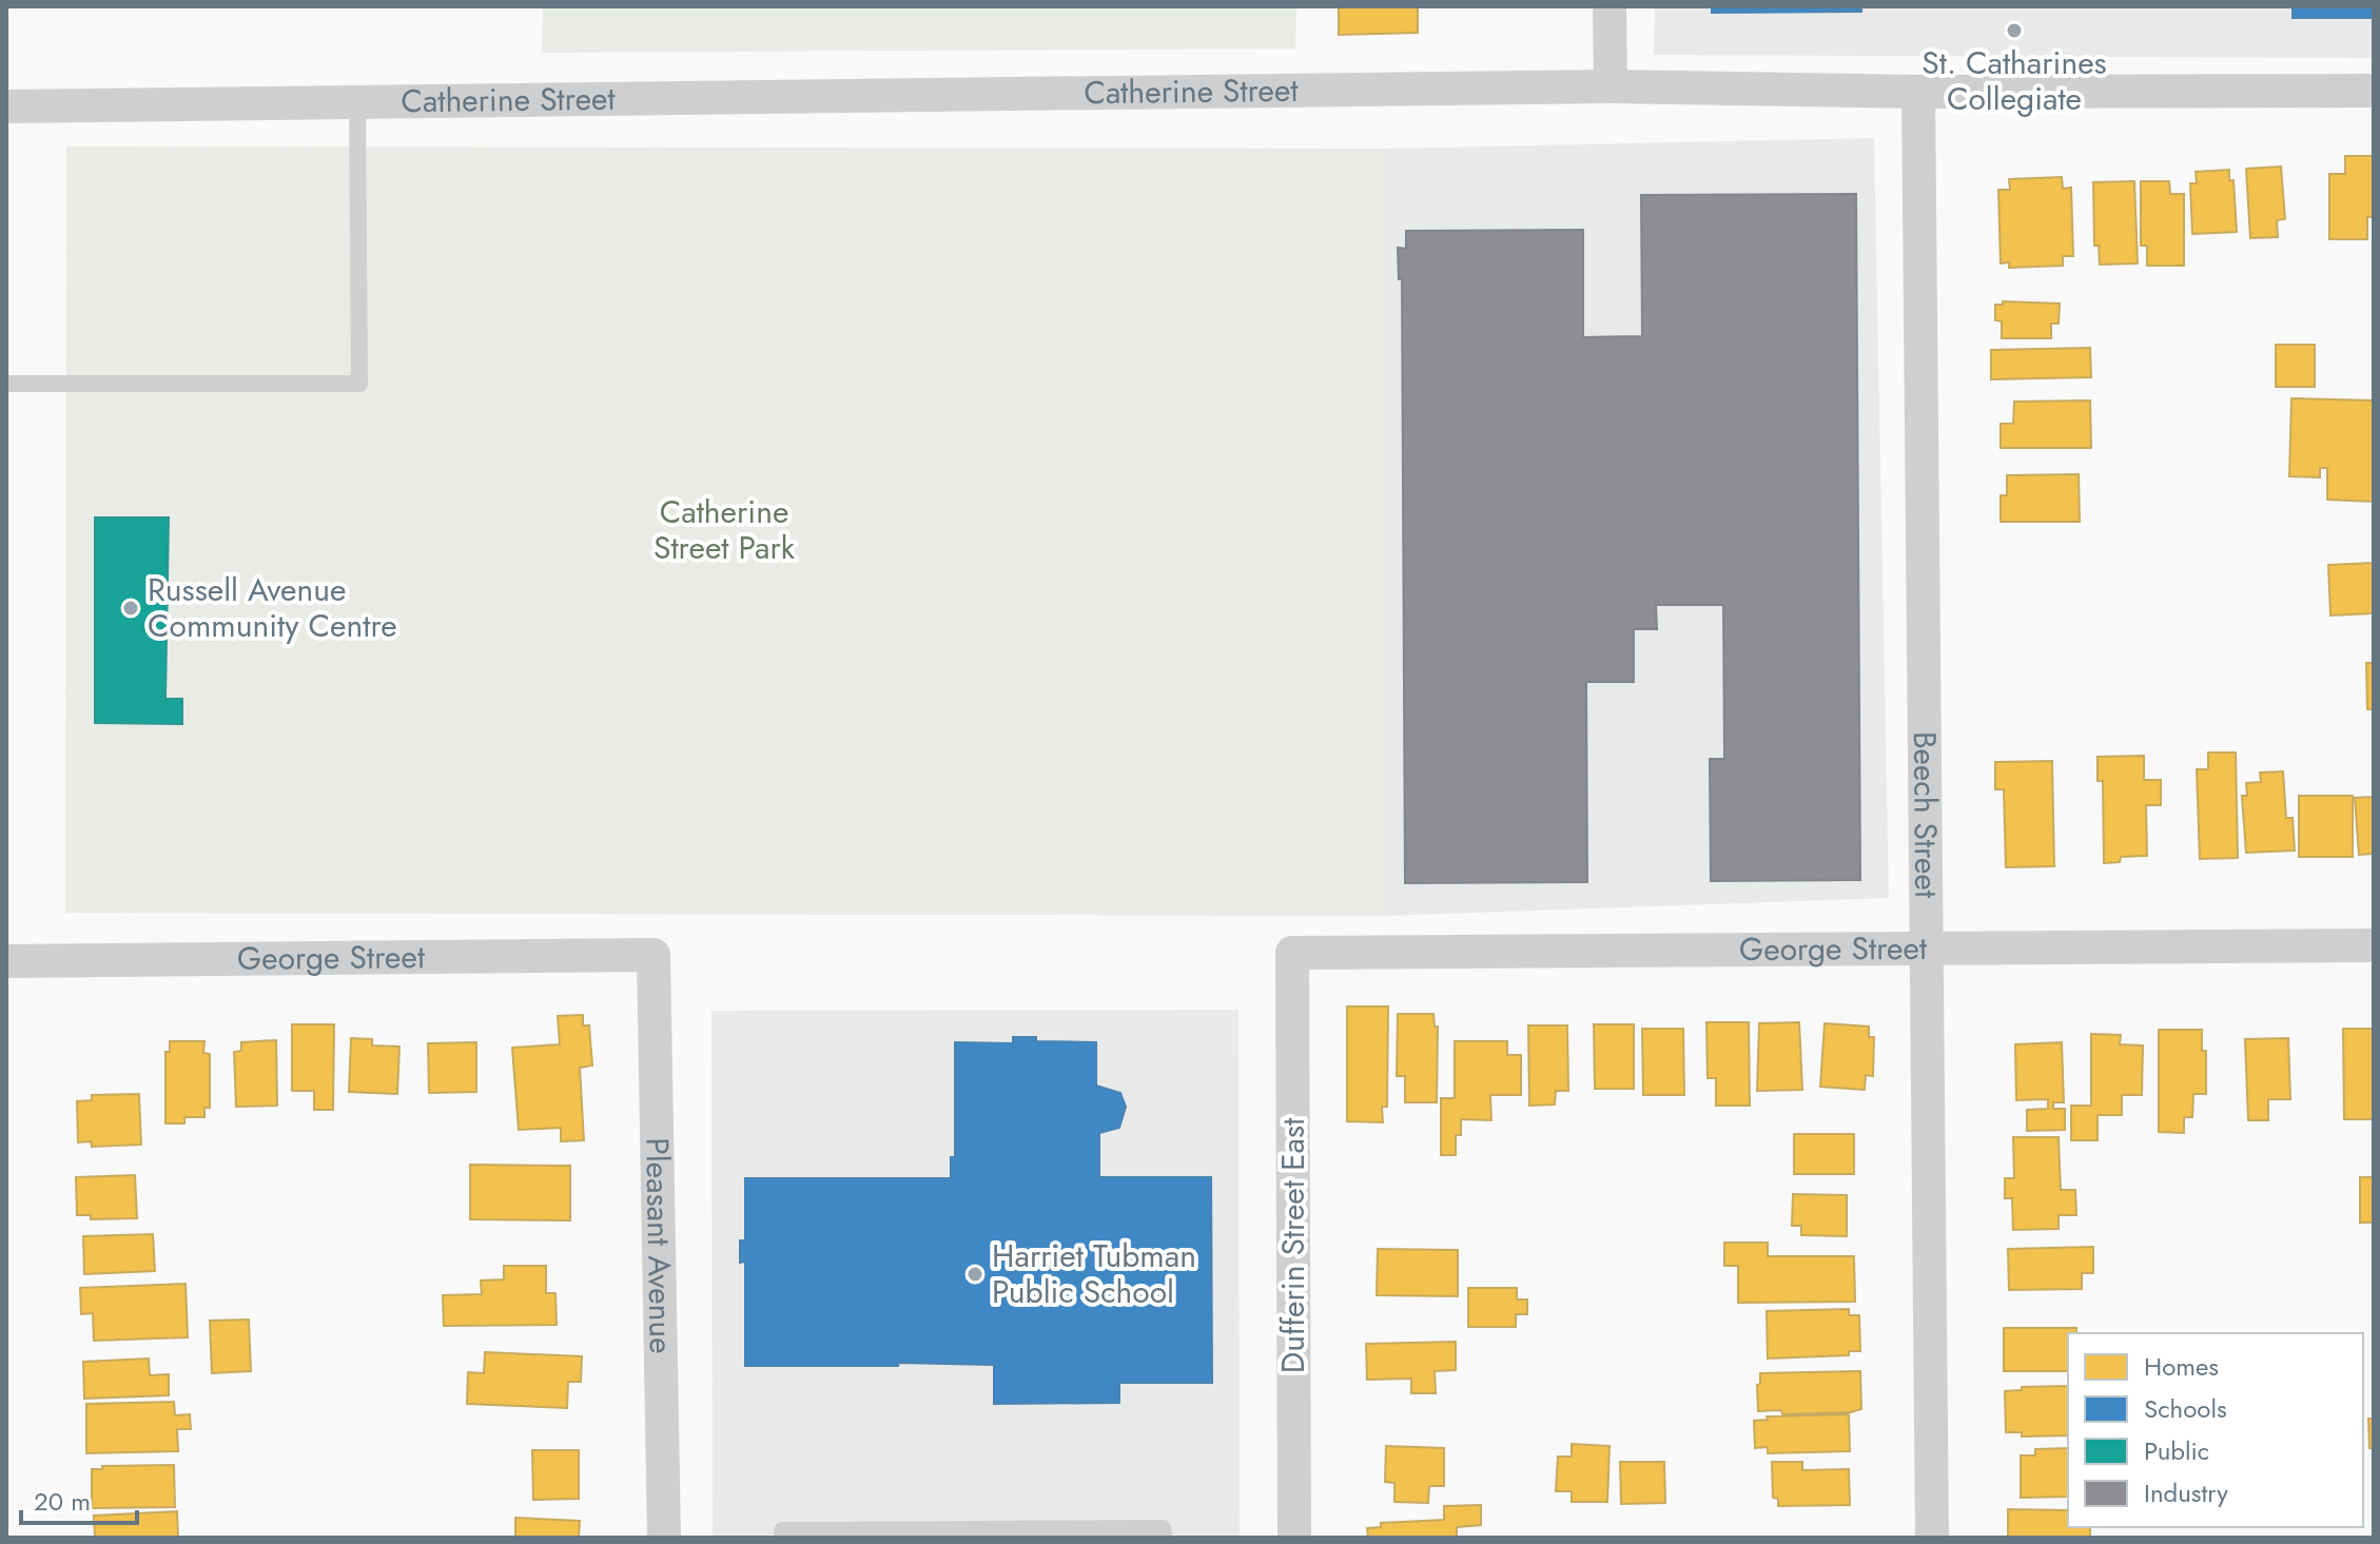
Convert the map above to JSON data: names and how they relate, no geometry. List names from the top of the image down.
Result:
{
  "streets": {
    "street": [
      "Catherine Street",
      "Beech Street",
      "George Street",
      "Dufferin Street East",
      "Pleasant Avenue"
    ]
  },
  "crossings": [
    ["Catherine Street", "Beech Street"],
    ["Beech Street", "George Street"],
    ["George Street", "Dufferin Street East"],
    ["George Street", "Pleasant Avenue"]
  ],
  "parks": ["Catherine Street Park"],
  "places": ["St. Catharines Collegiate", "Russell Avenue Community Centre", "Harriet Tubman Public School"],
  "legend": [
    "Homes",
    "Schools",
    "Public",
    "Industry"
  ],
  "scale_bar": "20 m"
}
